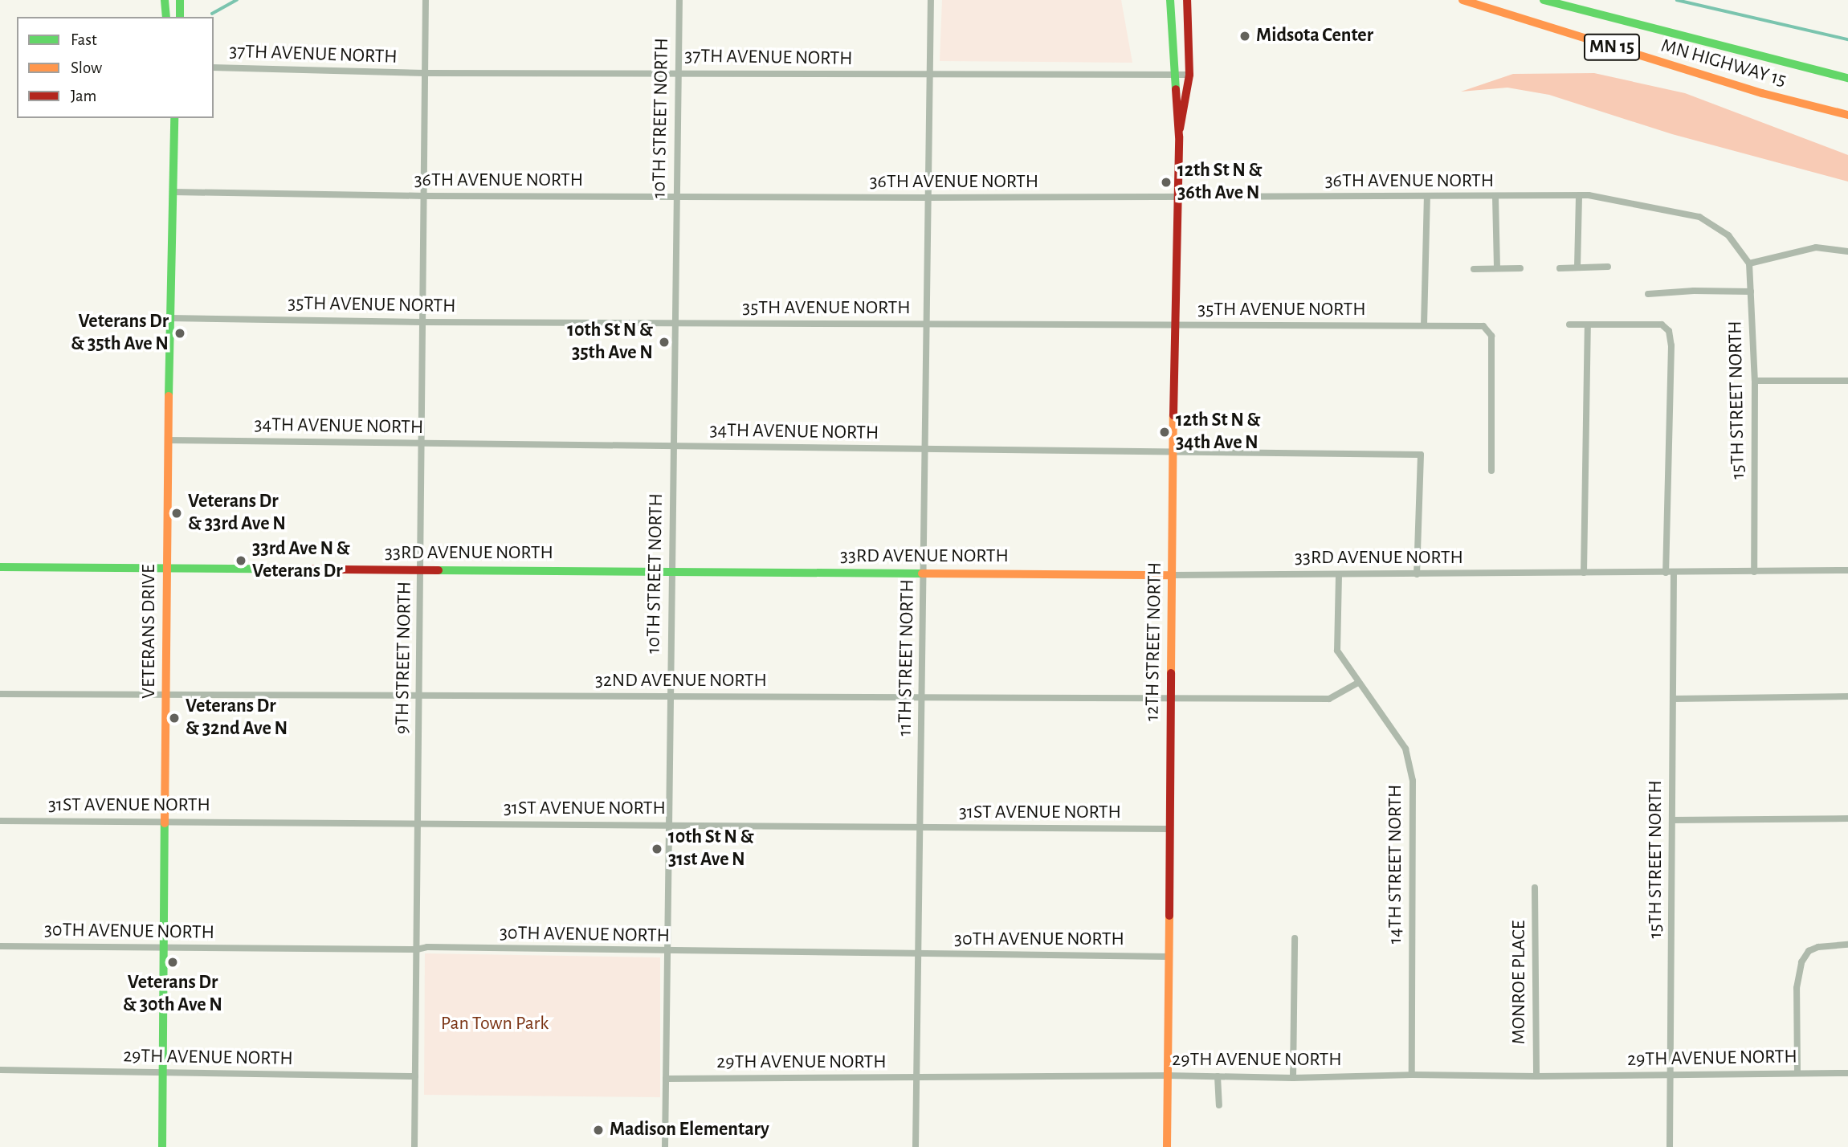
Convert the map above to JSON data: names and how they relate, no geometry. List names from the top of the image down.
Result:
{
  "streets": {
    "main road": [
      "MN 15",
      "MN HIGHWAY 15",
      "33RD AVENUE NORTH",
      "VETERANS DRIVE",
      "12TH STREET NORTH"
    ],
    "street": [
      "37TH AVENUE NORTH",
      "10TH STREET NORTH",
      "36TH AVENUE NORTH",
      "35TH AVENUE NORTH",
      "15TH STREET NORTH",
      "34TH AVENUE NORTH",
      "9TH STREET NORTH",
      "11TH STREET NORTH",
      "32ND AVENUE NORTH",
      "31ST AVENUE NORTH",
      "14TH STREET NORTH",
      "30TH AVENUE NORTH",
      "MONROE PLACE",
      "29TH AVENUE NORTH"
    ]
  },
  "crossings": [
    ["37TH AVENUE NORTH", "10TH STREET NORTH"],
    ["37TH AVENUE NORTH", "12TH STREET NORTH"],
    ["37TH AVENUE NORTH", "9TH STREET NORTH"],
    ["37TH AVENUE NORTH", "11TH STREET NORTH"],
    ["10TH STREET NORTH", "36TH AVENUE NORTH"],
    ["10TH STREET NORTH", "35TH AVENUE NORTH"],
    ["10TH STREET NORTH", "34TH AVENUE NORTH"],
    ["10TH STREET NORTH", "33RD AVENUE NORTH"],
    ["10TH STREET NORTH", "32ND AVENUE NORTH"],
    ["10TH STREET NORTH", "31ST AVENUE NORTH"],
    ["10TH STREET NORTH", "30TH AVENUE NORTH"],
    ["10TH STREET NORTH", "29TH AVENUE NORTH"],
    ["36TH AVENUE NORTH", "15TH STREET NORTH"],
    ["36TH AVENUE NORTH", "VETERANS DRIVE"],
    ["36TH AVENUE NORTH", "12TH STREET NORTH"],
    ["36TH AVENUE NORTH", "9TH STREET NORTH"],
    ["36TH AVENUE NORTH", "11TH STREET NORTH"],
    ["35TH AVENUE NORTH", "VETERANS DRIVE"],
    ["35TH AVENUE NORTH", "12TH STREET NORTH"],
    ["35TH AVENUE NORTH", "9TH STREET NORTH"],
    ["35TH AVENUE NORTH", "11TH STREET NORTH"],
    ["15TH STREET NORTH", "33RD AVENUE NORTH"],
    ["15TH STREET NORTH", "29TH AVENUE NORTH"],
    ["34TH AVENUE NORTH", "33RD AVENUE NORTH"],
    ["34TH AVENUE NORTH", "VETERANS DRIVE"],
    ["34TH AVENUE NORTH", "12TH STREET NORTH"],
    ["34TH AVENUE NORTH", "9TH STREET NORTH"],
    ["34TH AVENUE NORTH", "11TH STREET NORTH"],
    ["33RD AVENUE NORTH", "VETERANS DRIVE"],
    ["33RD AVENUE NORTH", "12TH STREET NORTH"],
    ["33RD AVENUE NORTH", "9TH STREET NORTH"],
    ["33RD AVENUE NORTH", "11TH STREET NORTH"],
    ["33RD AVENUE NORTH", "14TH STREET NORTH"],
    ["VETERANS DRIVE", "32ND AVENUE NORTH"],
    ["VETERANS DRIVE", "31ST AVENUE NORTH"],
    ["VETERANS DRIVE", "30TH AVENUE NORTH"],
    ["VETERANS DRIVE", "29TH AVENUE NORTH"],
    ["12TH STREET NORTH", "32ND AVENUE NORTH"],
    ["12TH STREET NORTH", "31ST AVENUE NORTH"],
    ["12TH STREET NORTH", "30TH AVENUE NORTH"],
    ["12TH STREET NORTH", "29TH AVENUE NORTH"],
    ["9TH STREET NORTH", "32ND AVENUE NORTH"],
    ["9TH STREET NORTH", "31ST AVENUE NORTH"],
    ["9TH STREET NORTH", "30TH AVENUE NORTH"],
    ["9TH STREET NORTH", "29TH AVENUE NORTH"],
    ["11TH STREET NORTH", "32ND AVENUE NORTH"],
    ["11TH STREET NORTH", "31ST AVENUE NORTH"],
    ["11TH STREET NORTH", "30TH AVENUE NORTH"],
    ["11TH STREET NORTH", "29TH AVENUE NORTH"],
    ["32ND AVENUE NORTH", "14TH STREET NORTH"],
    ["14TH STREET NORTH", "29TH AVENUE NORTH"],
    ["MONROE PLACE", "29TH AVENUE NORTH"]
  ],
  "parks": ["Pan Town Park"],
  "places": [
    "Midsota Center",
    "12th St N & 36th Ave N",
    "Veterans Dr & 35th Ave N",
    "10th St N & 35th Ave N",
    "12th St N & 34th Ave N",
    "Veterans Dr & 33rd Ave N",
    "33rd Ave N & Veterans Dr",
    "Veterans Dr & 32nd Ave N",
    "10th St N & 31st Ave N",
    "Veterans Dr & 30th Ave N",
    "Madison Elementary"
  ],
  "legend": ["Fast", "Slow", "Jam"]
}
